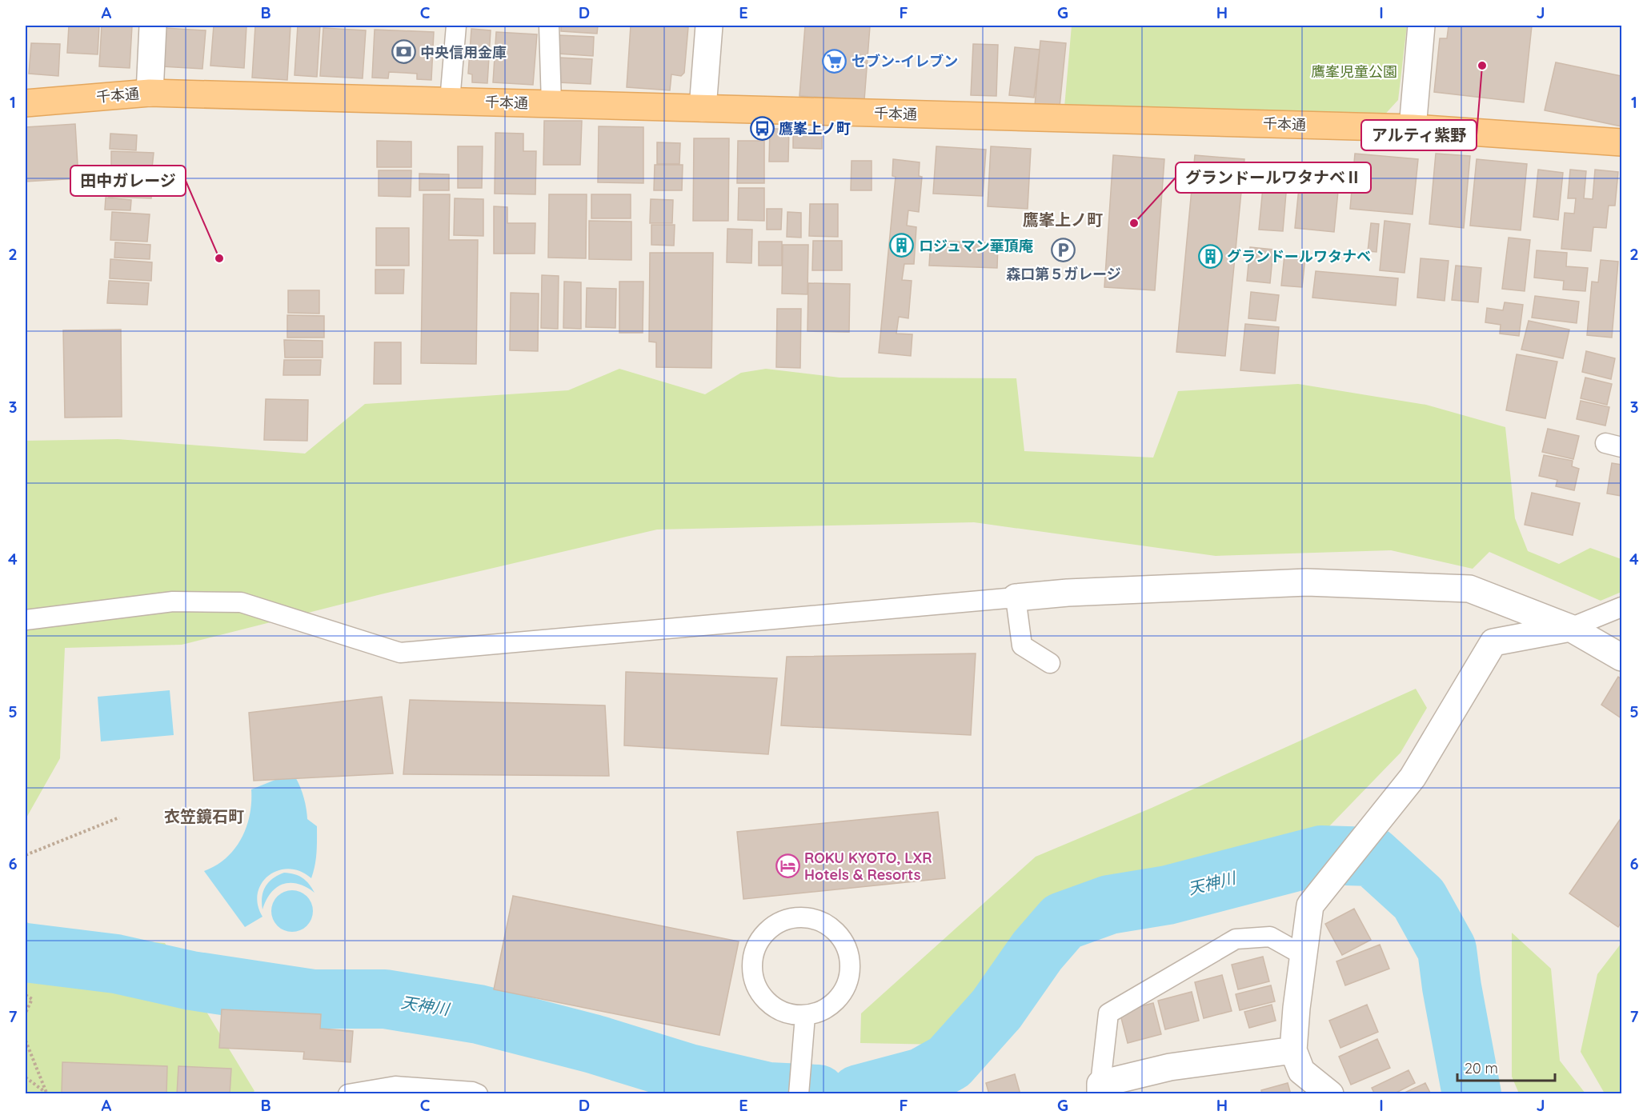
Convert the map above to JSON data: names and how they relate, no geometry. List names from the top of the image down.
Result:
{
  "streets": {
    "main road": ["千本通"]
  },
  "districts": ["鷹峯上ノ町", "衣笠鏡石町"],
  "water": ["天神川"],
  "parks": ["鷹峯児童公園"],
  "places": {
    "bank": ["中央信用金庫"],
    "supermarket": ["セブン-イレブン"],
    "other": ["アルティ紫野", "グランドールワタナベⅡ", "田中ガレージ"],
    "bus stop": ["鷹峯上ノ町"],
    "building": ["ロジュマン華頂庵", "グランドールワタナベ"],
    "parking": ["森口第５ガレージ"],
    "hotel": ["ROKU KYOTO, LXR Hotels & Resorts"]
  },
  "scale_bar": "20 m",
  "grid": {
    "columns": [
      "A",
      "B",
      "C",
      "D",
      "E",
      "F",
      "G",
      "H",
      "I",
      "J"
    ],
    "rows": [
      "1",
      "2",
      "3",
      "4",
      "5",
      "6",
      "7"
    ]
  }
}
